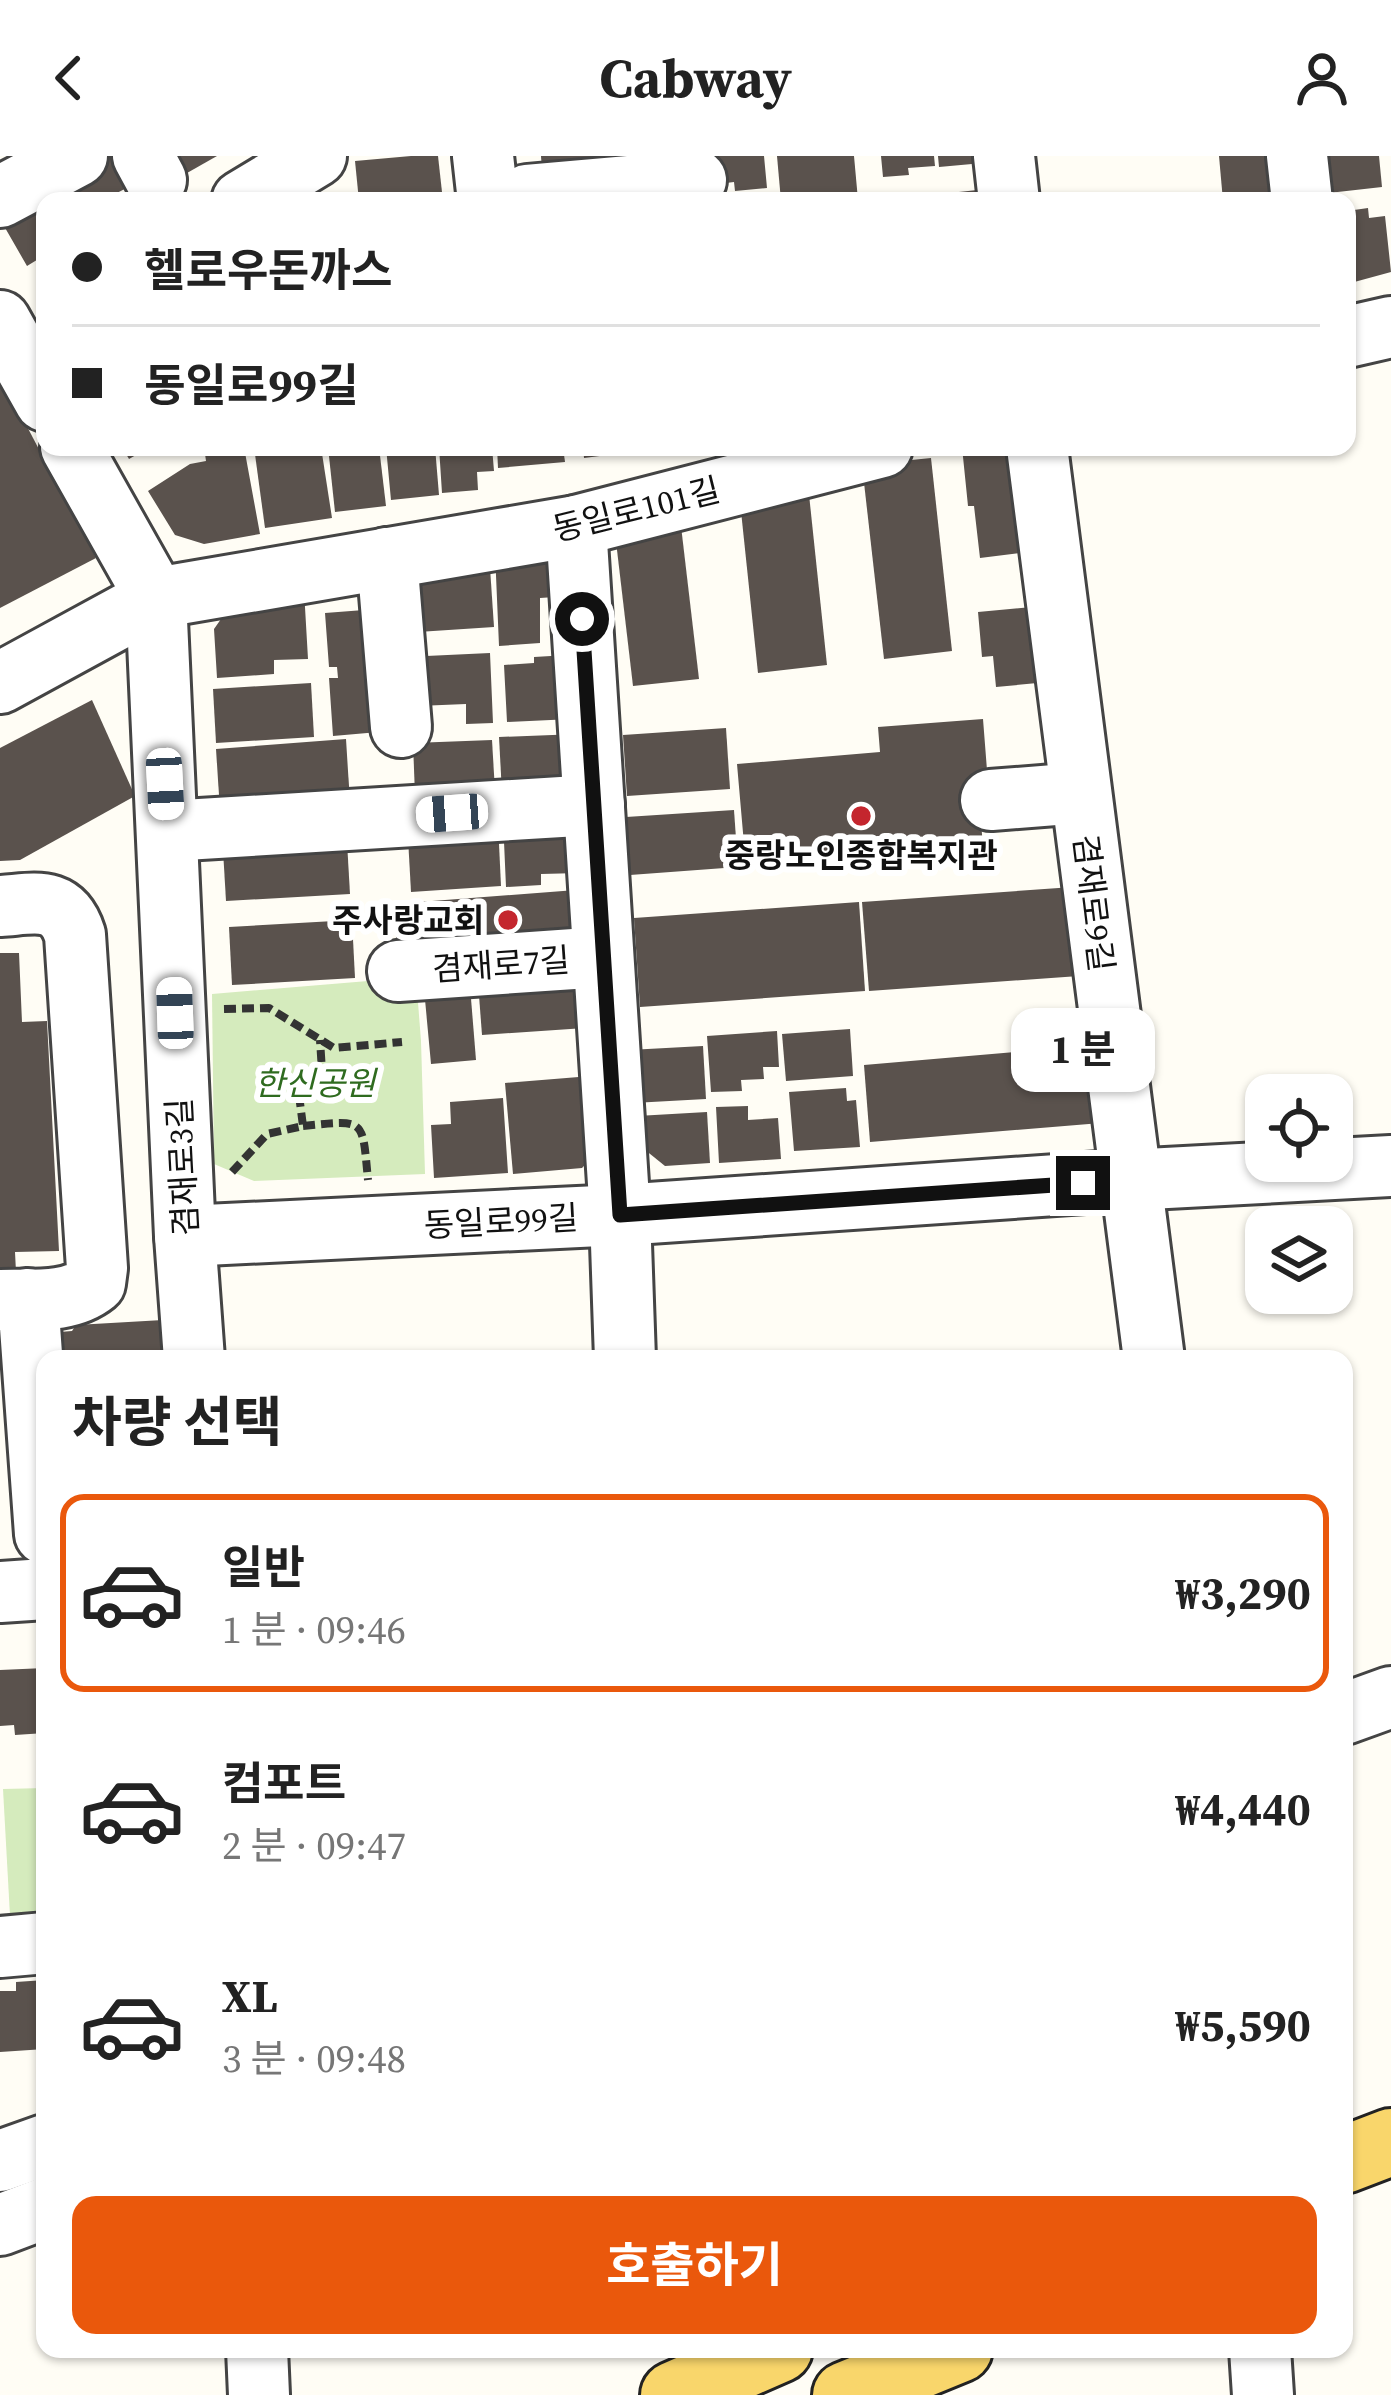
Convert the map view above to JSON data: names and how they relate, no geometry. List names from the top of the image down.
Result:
{
  "streets": {
    "street": [
      "동일로101길",
      "겸재로9길",
      "겸재로7길",
      "겸재로3길",
      "동일로99길"
    ]
  },
  "crossings": [
    ["동일로101길", "겸재로7길"],
    ["동일로101길", "겸재로3길"],
    ["겸재로9길", "동일로99길"],
    ["겸재로7길", "동일로99길"],
    ["겸재로3길", "동일로99길"]
  ],
  "parks": ["한신공원"],
  "places": ["중랑노인종합복지관", "주사랑교회"],
  "page": {
    "header": "Cabway",
    "banner": ["헬로우돈까스", "동일로99길"],
    "bubble": "1 분",
    "heading": "차량 선택",
    "list": [
      {
        "name": "일반",
        "note": "1 분 · 09:46",
        "value": "₩3,290"
      },
      {
        "name": "컴포트",
        "note": "2 분 · 09:47",
        "value": "₩4,440"
      },
      {
        "name": "XL",
        "note": "3 분 · 09:48",
        "value": "₩5,590"
      }
    ],
    "buttons": "호출하기"
  }
}
